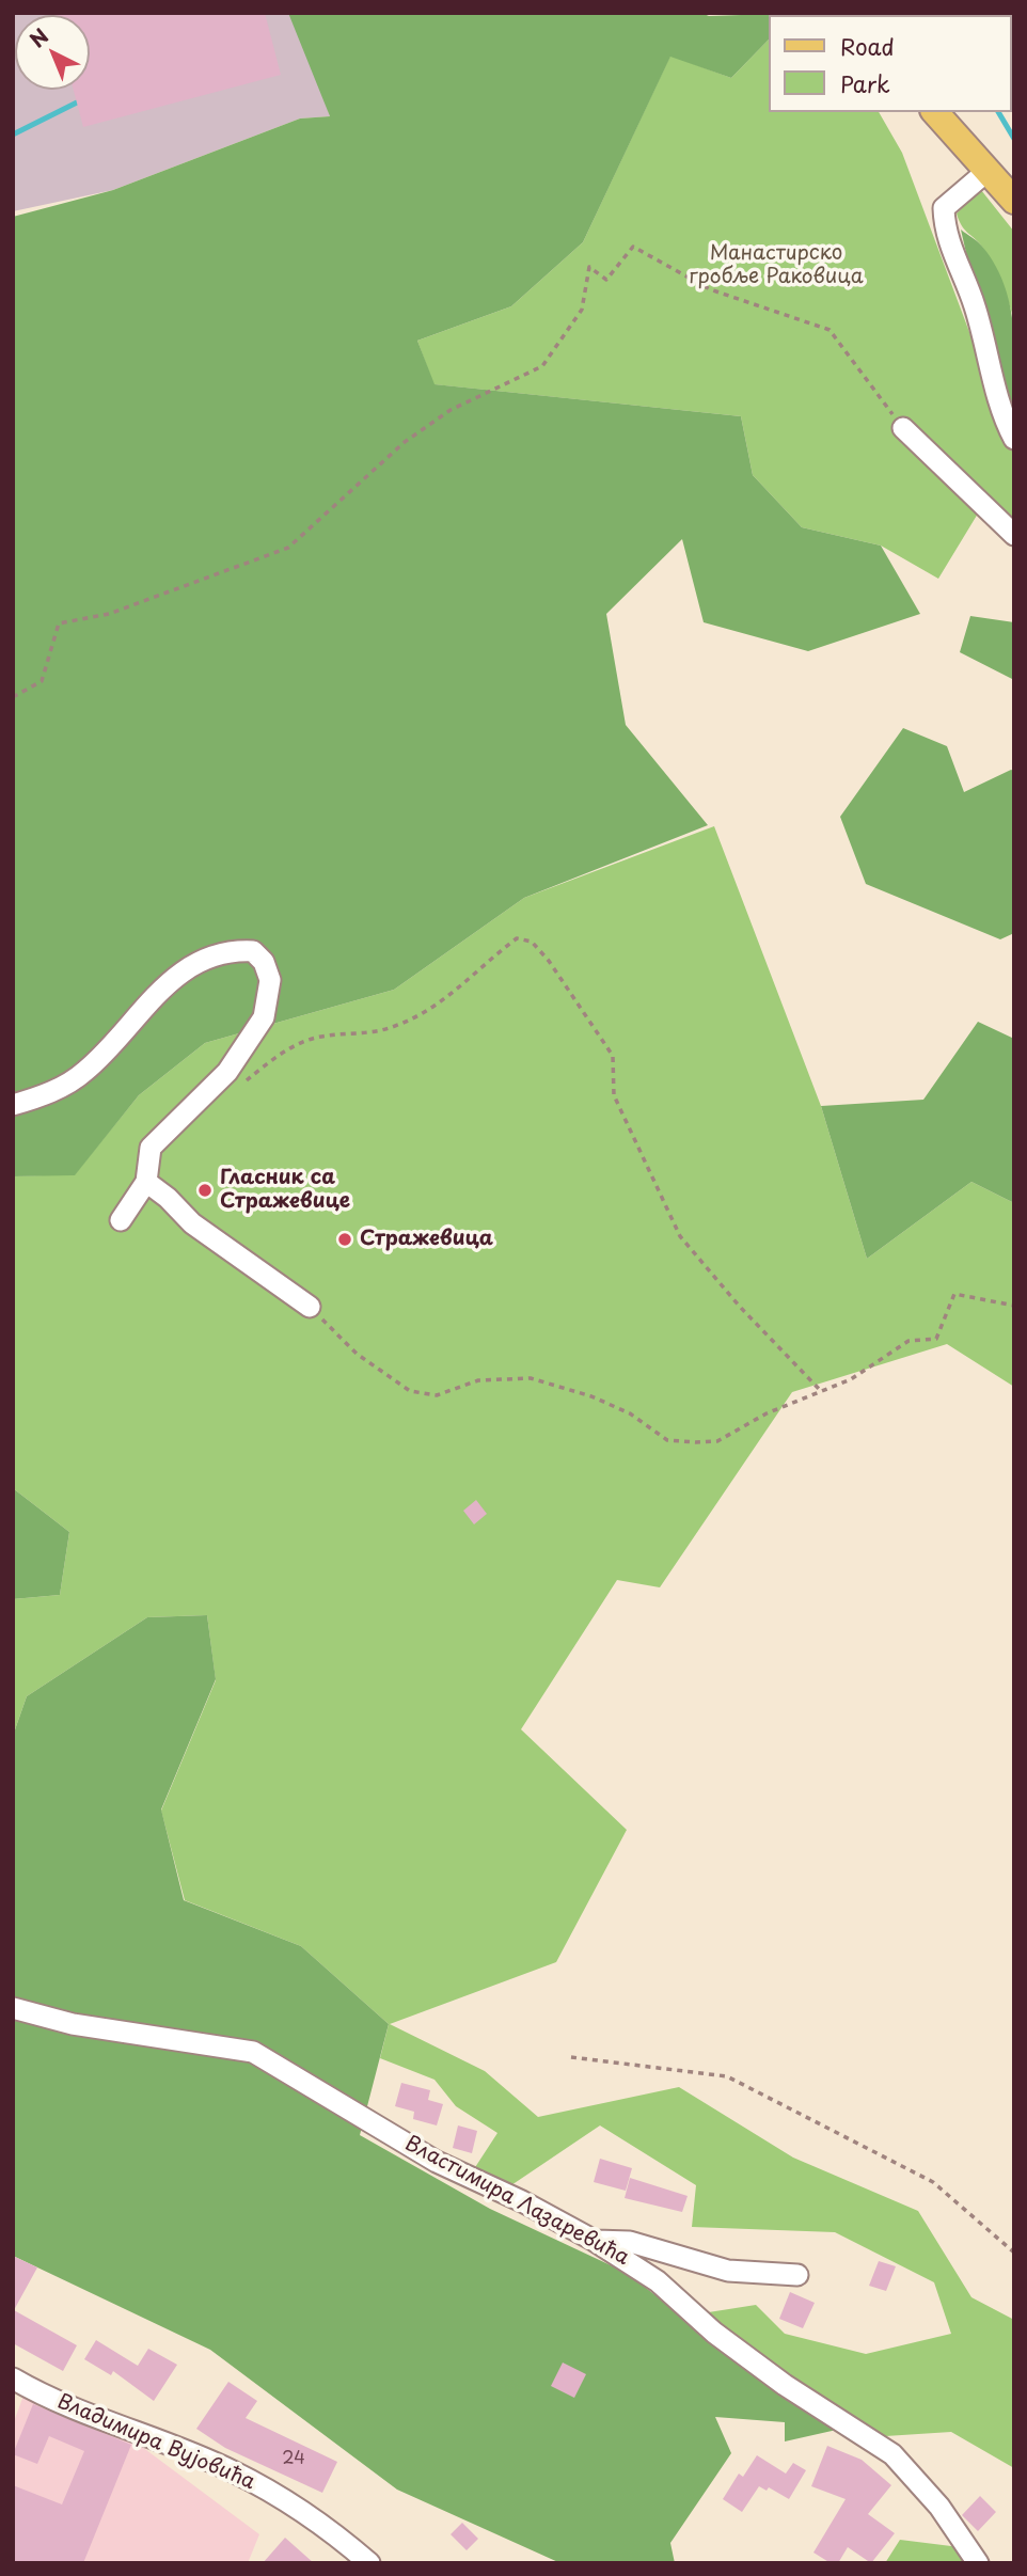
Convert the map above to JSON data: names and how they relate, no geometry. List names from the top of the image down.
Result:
{
  "streets": {
    "street": ["Властимира Лазаревића", "Владимира Вујовића"]
  },
  "parks": ["Манастирско гробље Раковица"],
  "places": ["Гласник са Стражевице", "Стражевица"],
  "house_numbers": ["24"],
  "legend": ["Road", "Park"],
  "north": "top left"
}
